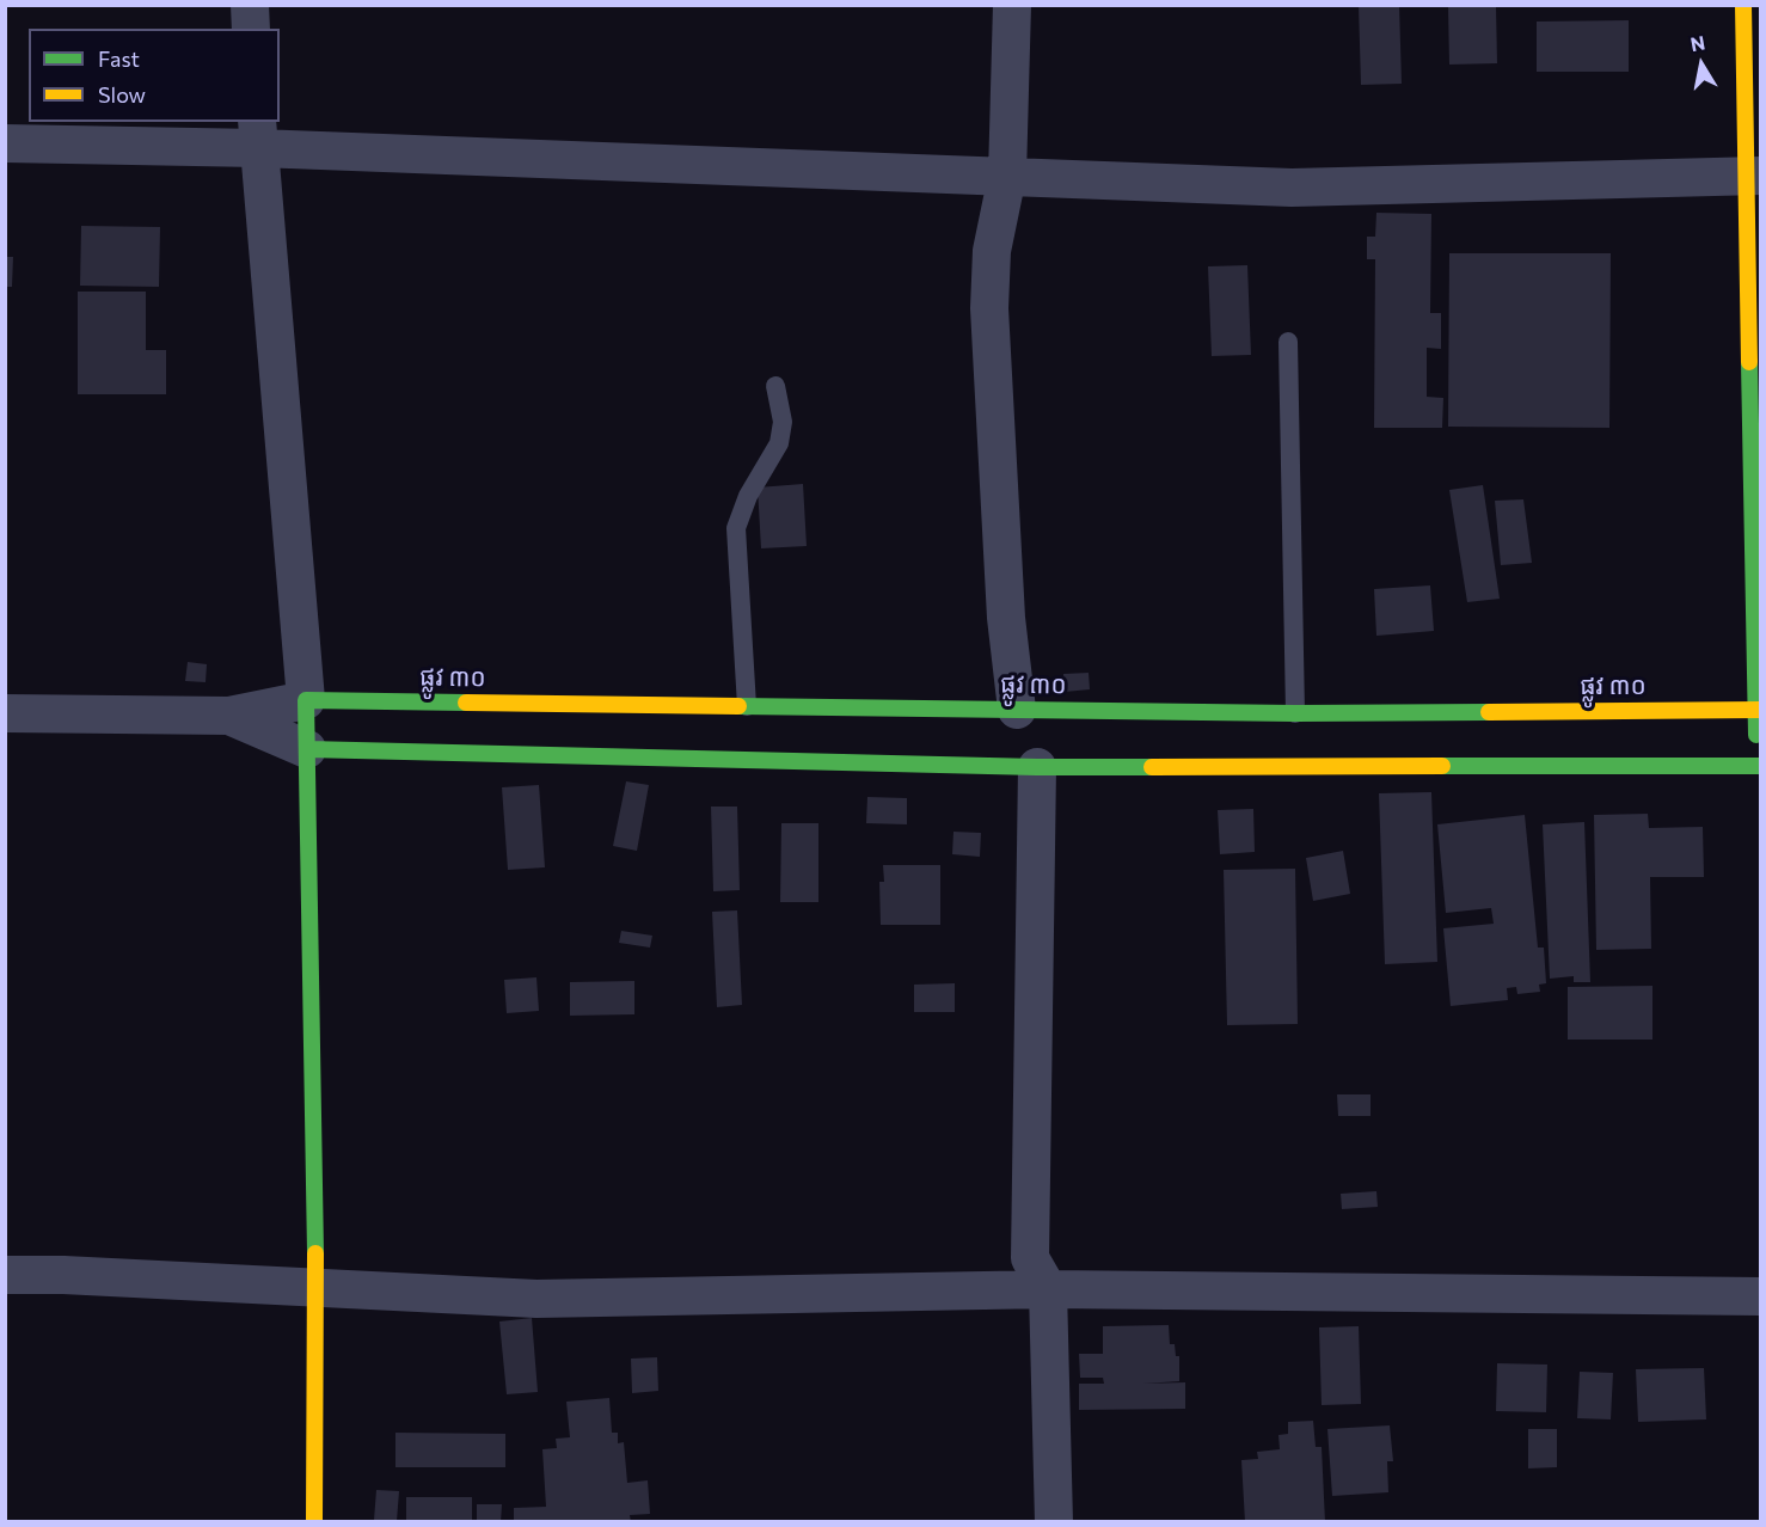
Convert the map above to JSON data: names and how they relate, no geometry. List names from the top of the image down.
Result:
{
  "streets": {
    "street": ["ផ្លូវ ៣០"]
  },
  "legend": ["Fast", "Slow"],
  "north": "top"
}
